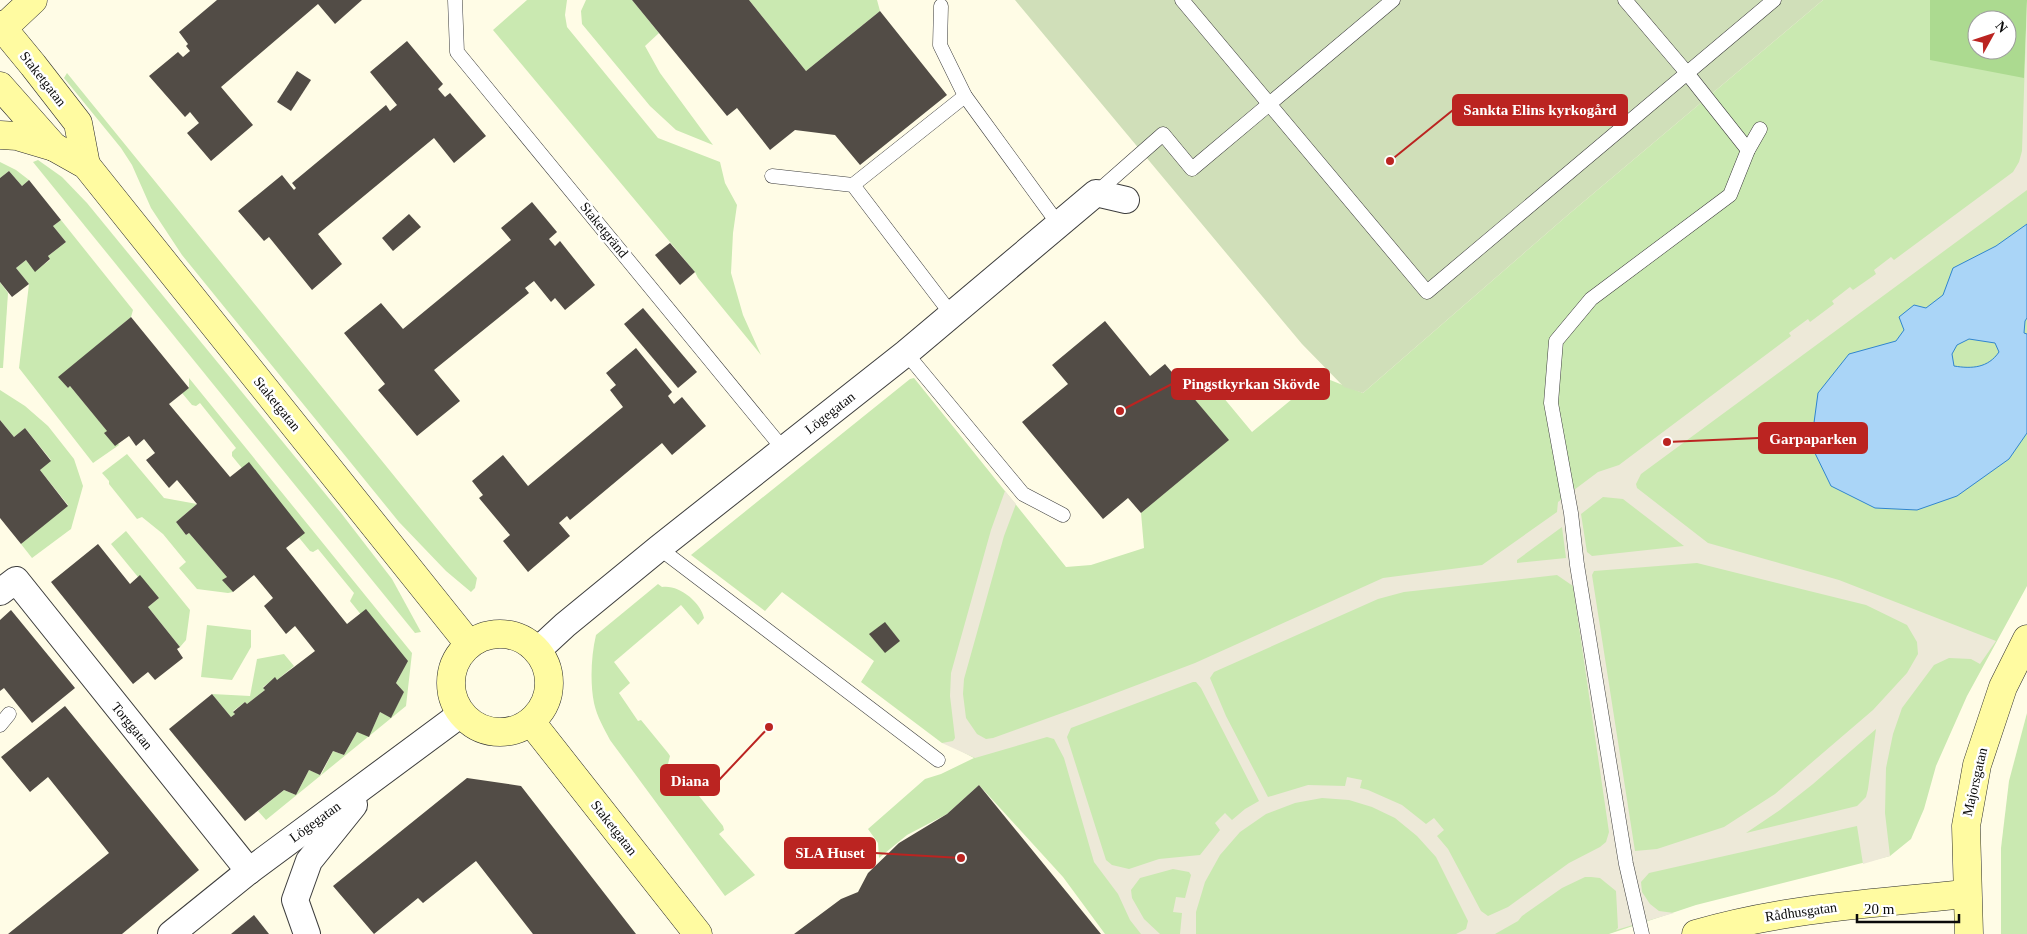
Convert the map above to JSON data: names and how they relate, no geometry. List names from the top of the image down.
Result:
{
  "streets": {
    "street": [
      "Staketgatan",
      "Lögegatan",
      "Torggatan",
      "Majorsgatan",
      "Rådhusgatan"
    ],
    "lane": ["Staketgränd"]
  },
  "crossings": [
    ["Staketgatan", "Lögegatan"],
    ["Staketgränd", "Lögegatan"],
    ["Lögegatan", "Torggatan"],
    ["Majorsgatan", "Rådhusgatan"]
  ],
  "places": [
    "Sankta Elins kyrkogård",
    "Pingstkyrkan Skövde",
    "Garpaparken",
    "Diana",
    "SLA Huset"
  ],
  "scale_bar": "20 m",
  "north": "top right"
}
